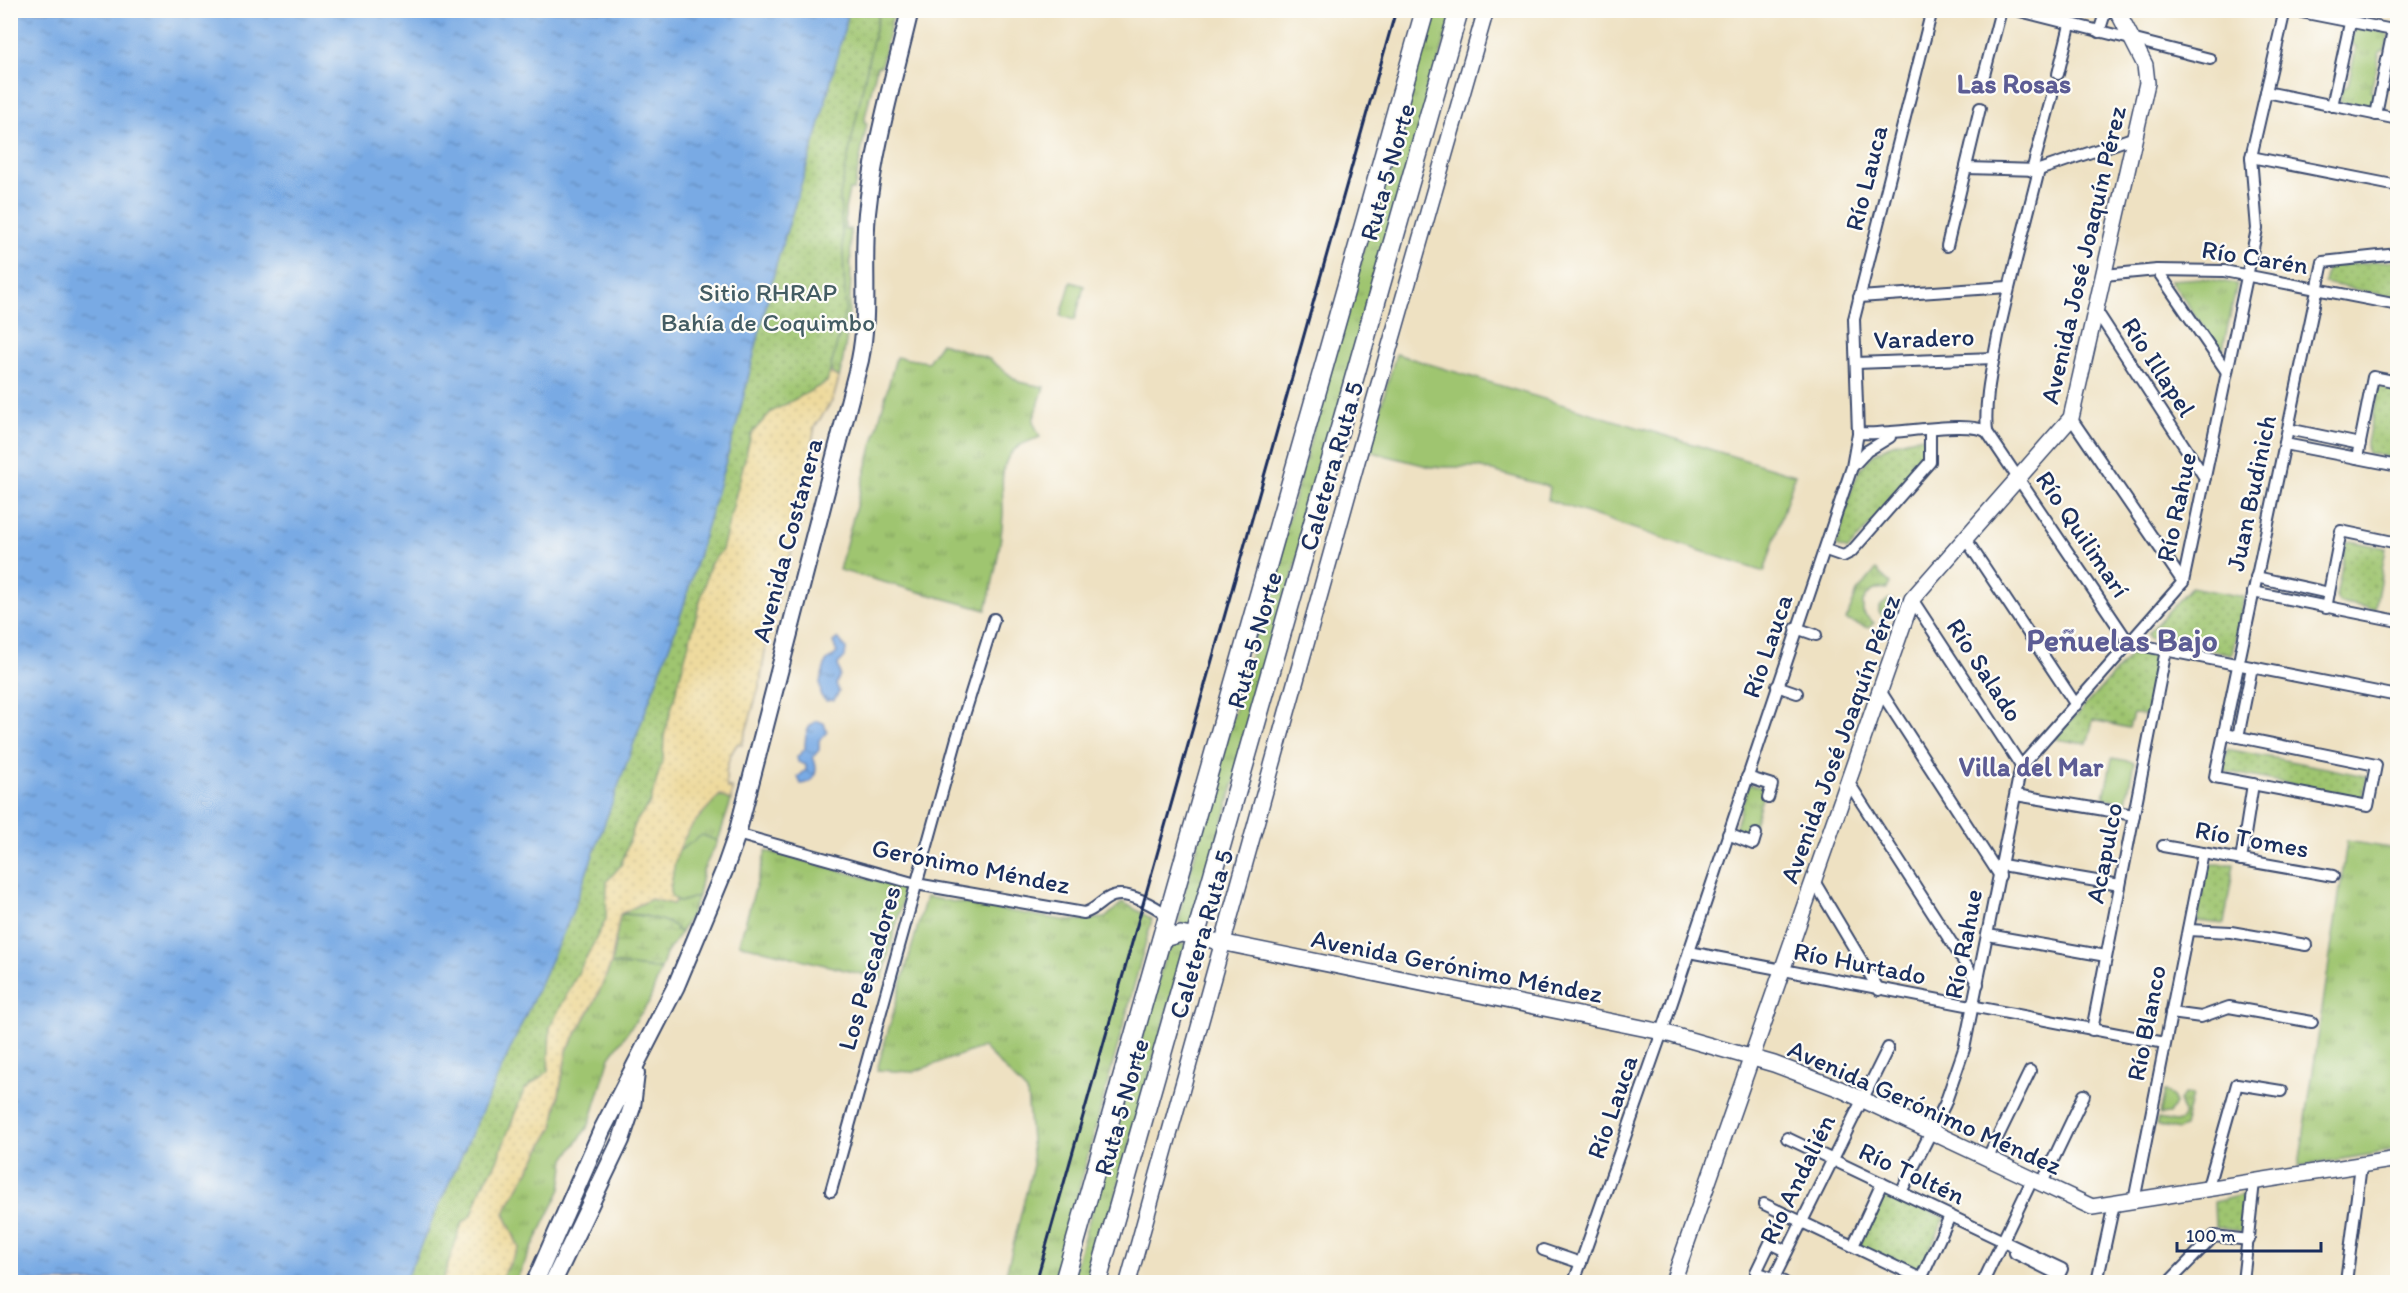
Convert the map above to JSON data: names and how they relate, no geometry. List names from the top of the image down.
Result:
{
  "streets": {
    "highway": ["Ruta 5 Norte"],
    "main road": [
      "Avenida José Joaquín Pérez",
      "Caletera Ruta 5",
      "Avenida Costanera",
      "Gerónimo Méndez",
      "Avenida Gerónimo Méndez"
    ],
    "street": [
      "Río Lauca",
      "Río Carén",
      "Varadero",
      "Río Illapel",
      "Juan Budinich",
      "Río Rahue",
      "Río Quilimarí",
      "Río Salado",
      "Río Tomes",
      "Acapulco",
      "Río Hurtado",
      "Los Pescadores",
      "Río Blanco",
      "Río Toltén",
      "Río Andalién"
    ]
  },
  "crossings": [
    ["Ruta 5 Norte", "Gerónimo Méndez"],
    ["Río Lauca", "Varadero"],
    ["Río Lauca", "Río Hurtado"],
    ["Río Lauca", "Avenida Gerónimo Méndez"],
    ["Avenida José Joaquín Pérez", "Río Carén"],
    ["Avenida José Joaquín Pérez", "Río Illapel"],
    ["Avenida José Joaquín Pérez", "Río Quilimarí"],
    ["Avenida José Joaquín Pérez", "Río Salado"],
    ["Avenida José Joaquín Pérez", "Río Hurtado"],
    ["Avenida José Joaquín Pérez", "Avenida Gerónimo Méndez"],
    ["Río Carén", "Juan Budinich"],
    ["Río Carén", "Río Rahue"],
    ["Río Illapel", "Río Rahue"],
    ["Caletera Ruta 5", "Avenida Gerónimo Méndez"],
    ["Río Rahue", "Río Quilimarí"],
    ["Río Rahue", "Río Salado"],
    ["Río Rahue", "Río Hurtado"],
    ["Río Rahue", "Avenida Gerónimo Méndez"],
    ["Río Rahue", "Río Toltén"],
    ["Avenida Costanera", "Gerónimo Méndez"],
    ["Río Tomes", "Río Blanco"],
    ["Acapulco", "Río Hurtado"],
    ["Gerónimo Méndez", "Los Pescadores"],
    ["Río Hurtado", "Río Blanco"],
    ["Avenida Gerónimo Méndez", "Río Blanco"],
    ["Avenida Gerónimo Méndez", "Río Andalién"],
    ["Río Toltén", "Río Andalién"]
  ],
  "districts": ["Las Rosas", "Peñuelas Bajo", "Villa del Mar"],
  "parks": ["Sitio RHRAP Bahía de Coquimbo"],
  "scale_bar": "100 m"
}
